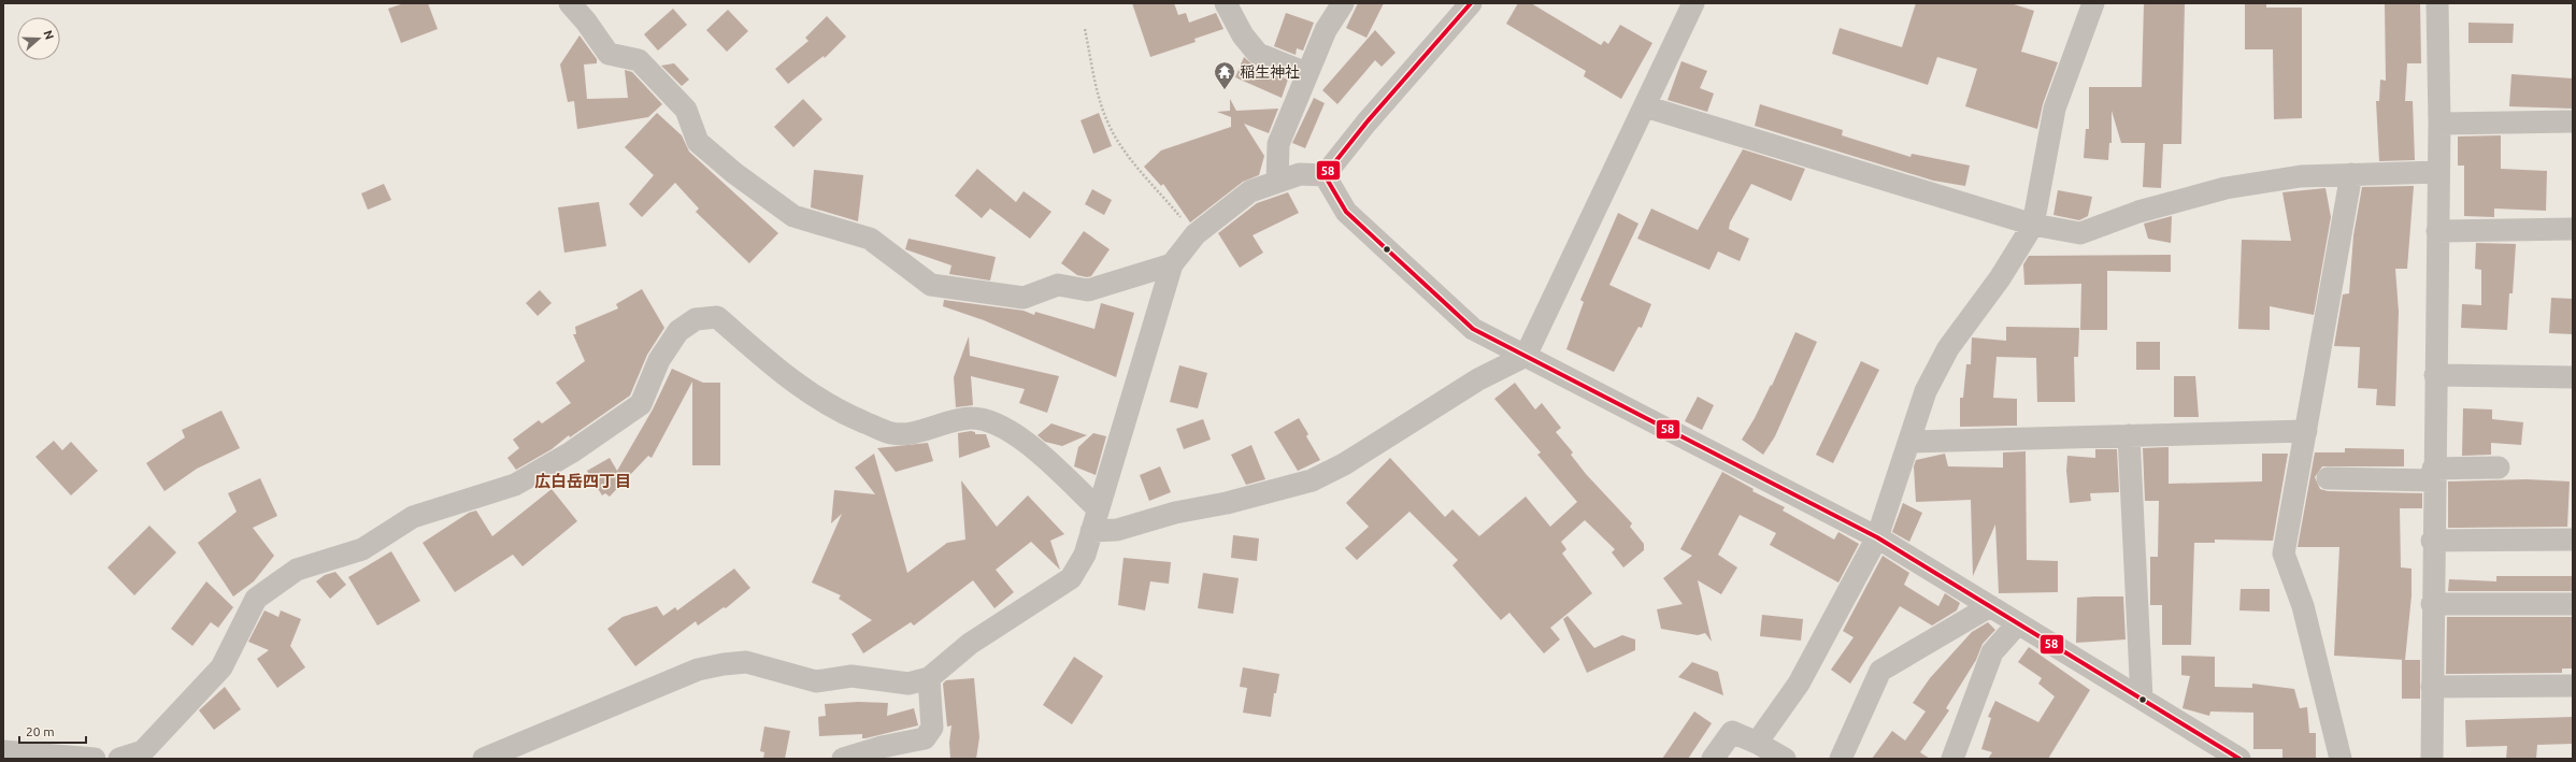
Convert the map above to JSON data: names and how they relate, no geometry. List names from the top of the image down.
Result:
{
  "districts": ["広白岳四丁目"],
  "places": {
    "temple": ["稲生神社"]
  },
  "lines": ["transit line 58"],
  "scale_bar": "20 m",
  "north": "right"
}
